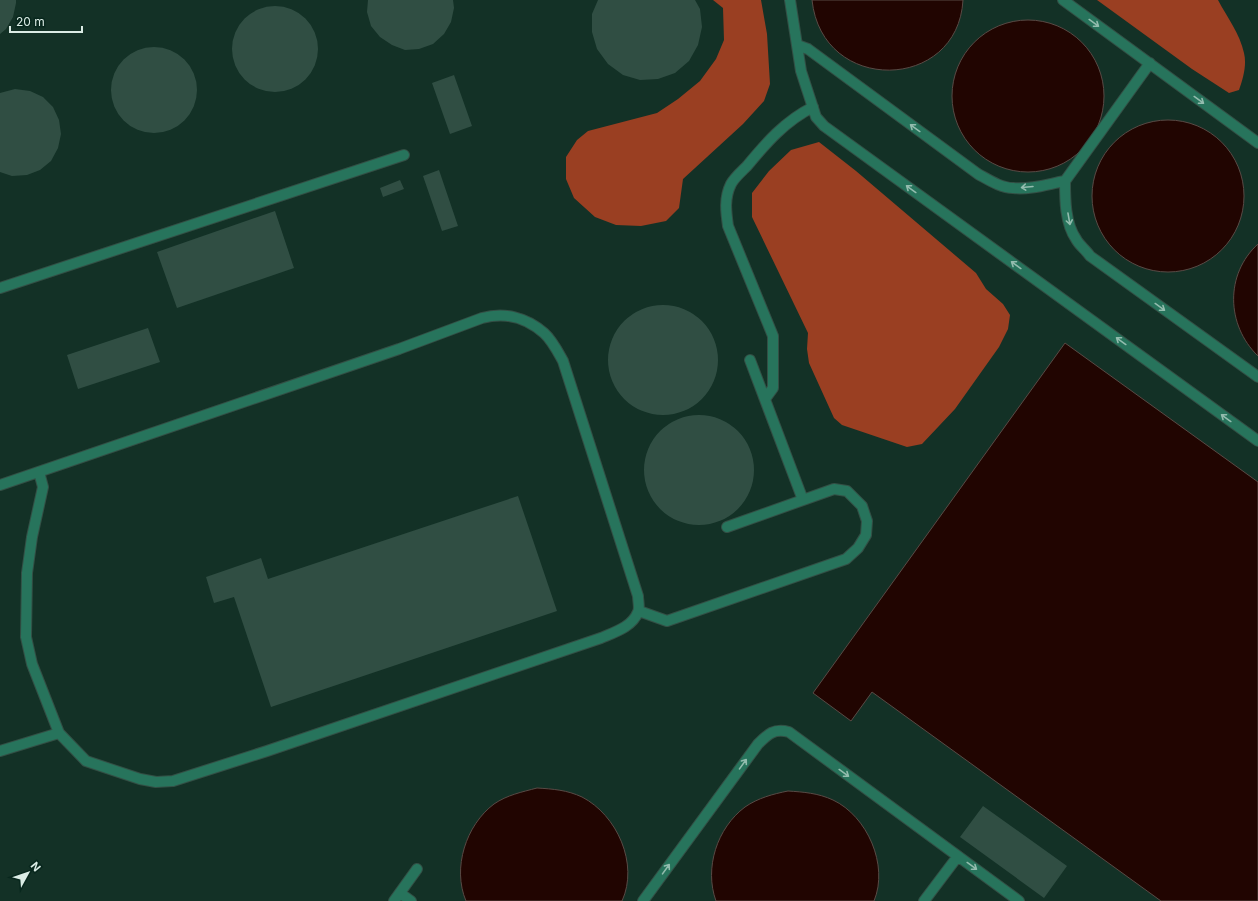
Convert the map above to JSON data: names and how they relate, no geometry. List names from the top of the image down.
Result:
{
  "scale_bar": "20 m",
  "north": "top right"
}
